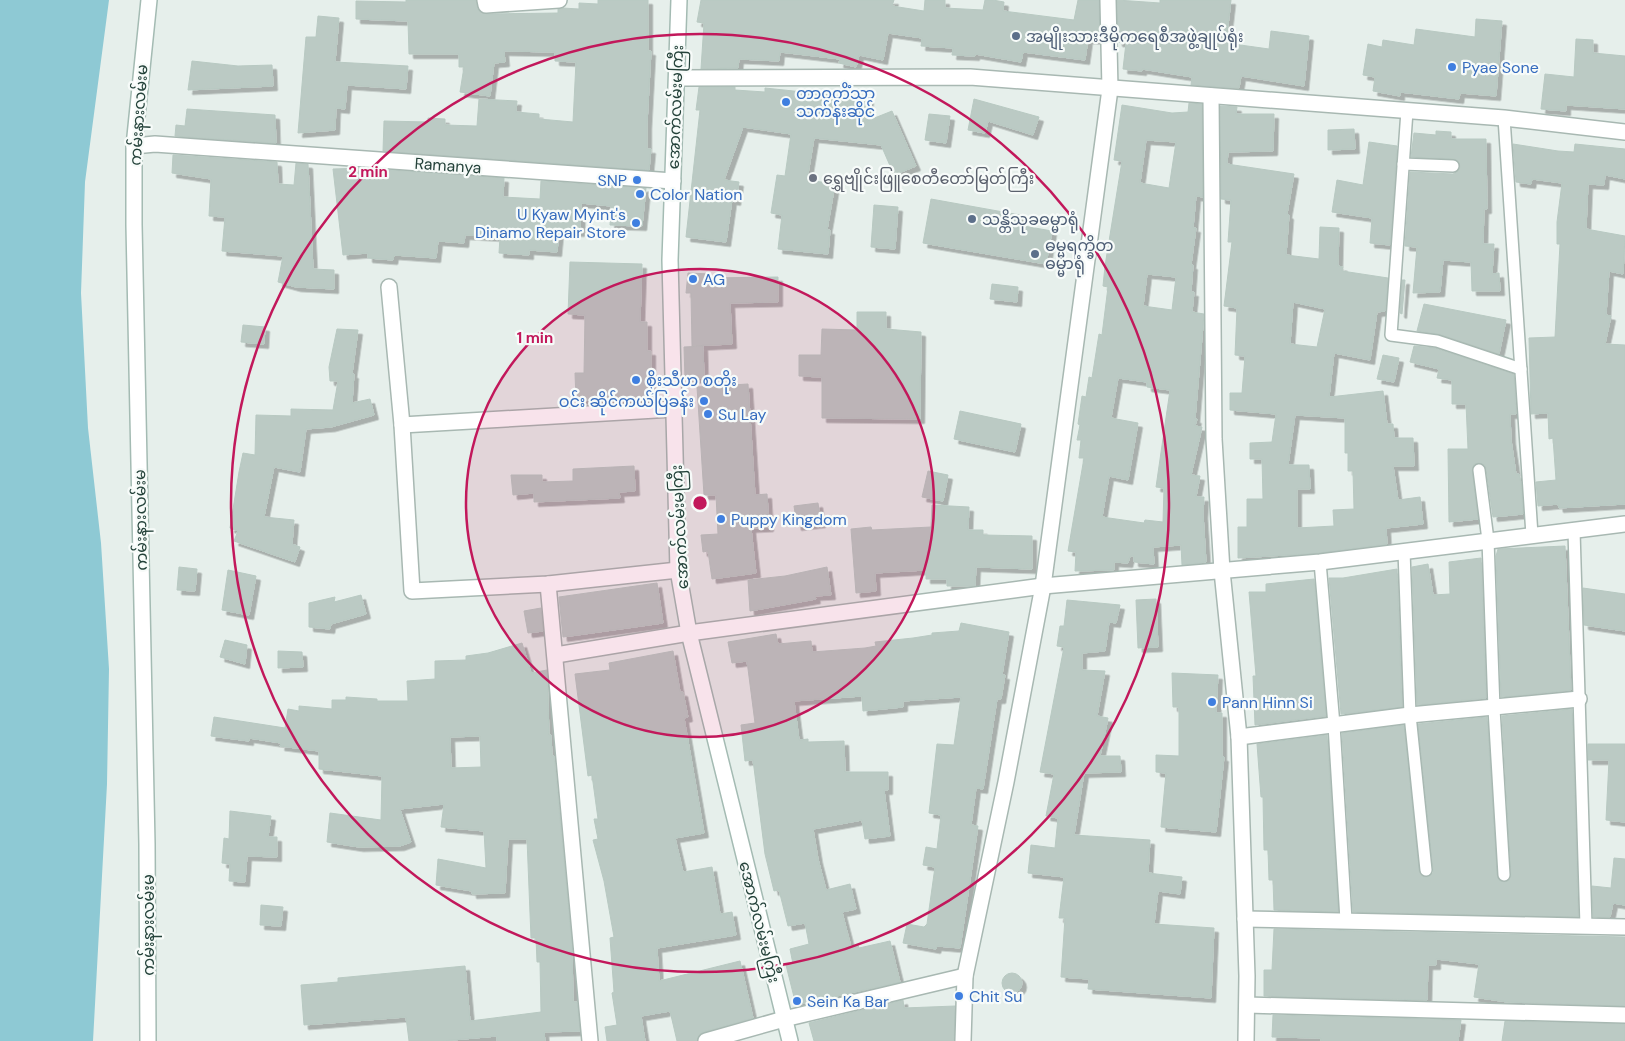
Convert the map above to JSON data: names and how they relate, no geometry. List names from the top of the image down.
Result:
{
  "streets": {
    "street": ["အောက်လမ်းမကြီး", "ကမ်းနားလမ်းမ", "Ramanya"]
  },
  "crossings": [
    ["အောက်လမ်းမကြီး", "Ramanya"],
    ["ကမ်းနားလမ်းမ", "Ramanya"]
  ],
  "places": [
    "အမျိုးသားဒီမိုကရေစီအဖွဲ့ချုပ်ရုံး",
    "Pyae Sone",
    "တာဝတိံသာ သက်န်းဆိုင်",
    "ရွှေဗျိုင်းဖြူစေတီတော်မြတ်ကြီး",
    "SNP",
    "Color Nation",
    "သန္တိသုခဓမ္မာရုံ",
    "U Kyaw Myint's Dinamo Repair Store",
    "ဓမ္မရက္ခိတ ဓမ္မာရုံ",
    "AG",
    "စိုးသီဟ စတိုး",
    "ဝင်း ဆိုင်ကယ်ပြခန်း",
    "Su Lay",
    "Puppy Kingdom",
    "Pann Hinn Si",
    "Chit Su",
    "Sein Ka Bar"
  ],
  "rings": ["2 min", "1 min"]
}
